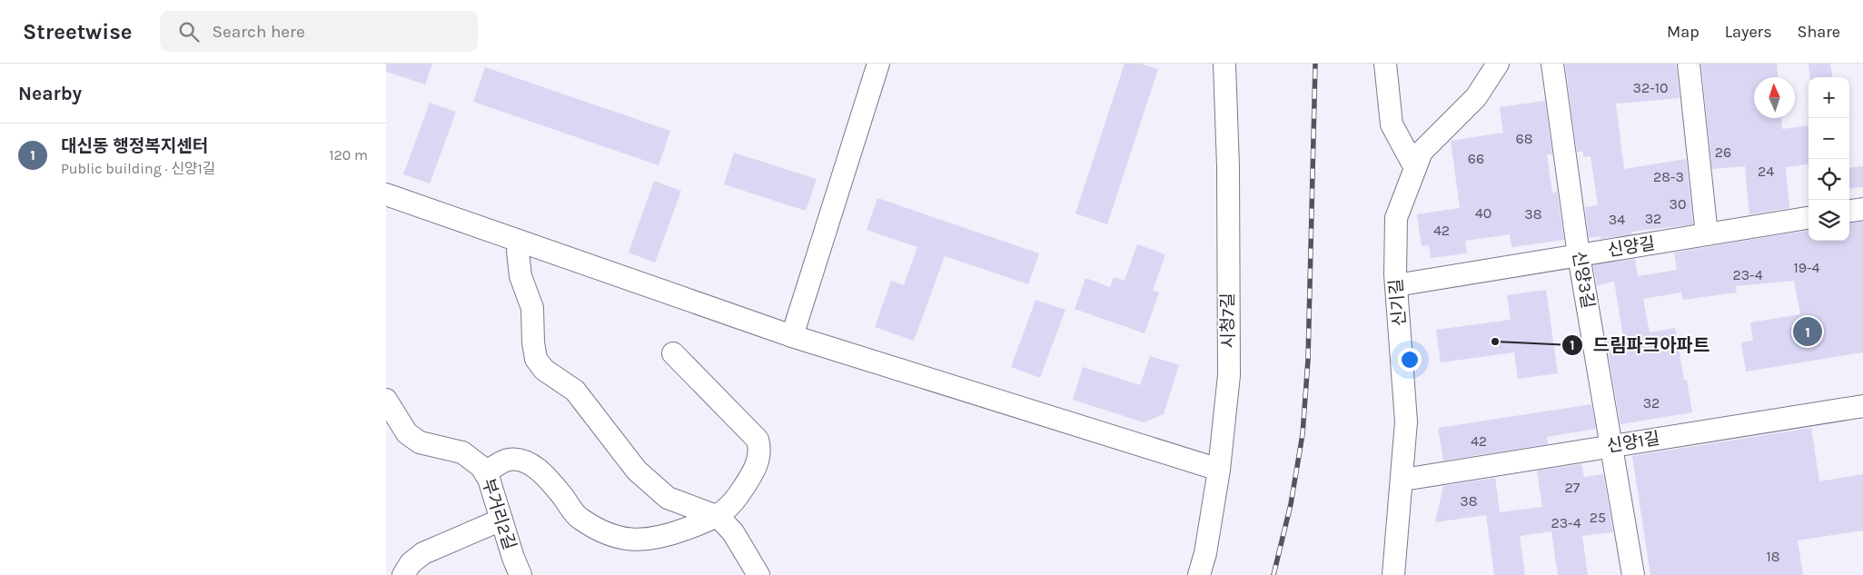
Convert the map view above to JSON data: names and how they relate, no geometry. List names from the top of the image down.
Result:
{
  "streets": {
    "street": [
      "신양길",
      "신양3길",
      "신기길",
      "시청7길",
      "신양1길",
      "부거리2길"
    ]
  },
  "crossings": [
    ["신양길", "신양3길"],
    ["신양길", "신기길"],
    ["신양3길", "신양1길"],
    ["신기길", "신양1길"]
  ],
  "places": ["드림파크아파트"],
  "house_numbers": [
    "32-10",
    "68",
    "26",
    "66",
    "24",
    "28-3",
    "30",
    "40",
    "38",
    "32",
    "34",
    "42",
    "19-4",
    "23-4",
    "32",
    "42",
    "27",
    "38",
    "25",
    "23-4",
    "18"
  ],
  "north": "top",
  "page": {
    "header": "Streetwise",
    "search": "Search here",
    "nav": ["Map", "Layers", "Share"],
    "heading": "Nearby",
    "map_buttons": ["+", "−"],
    "list": [
      {
        "mark": "1",
        "name": "대신동 행정복지센터",
        "note": "Public building · 신양1길",
        "value": "120 m"
      }
    ],
    "pins": "1"
  }
}
